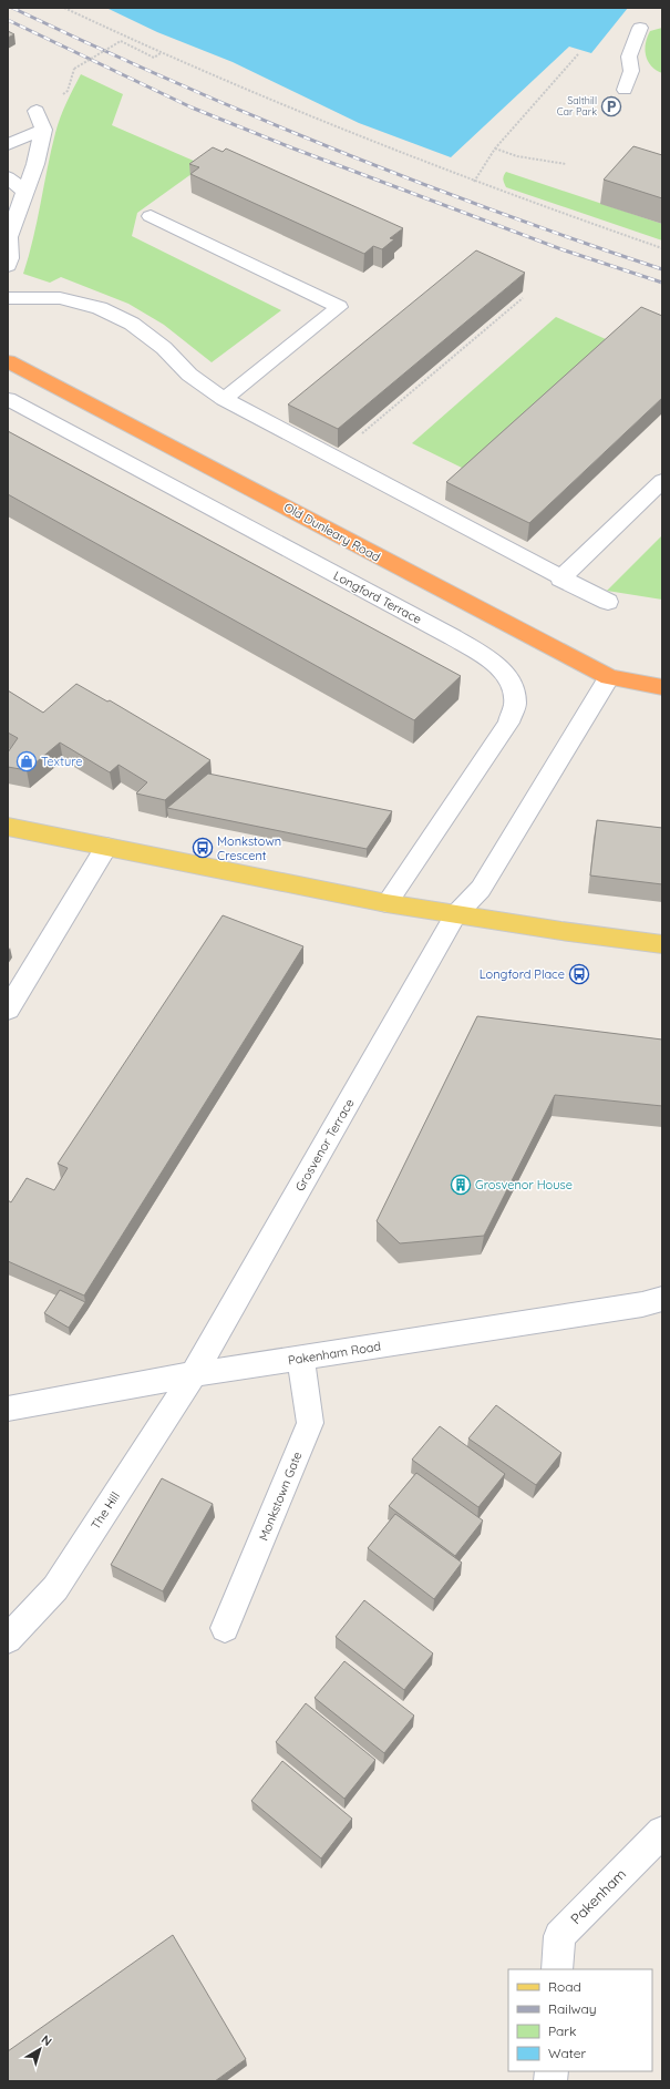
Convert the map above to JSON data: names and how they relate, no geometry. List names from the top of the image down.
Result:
{
  "streets": {
    "highway": ["Old Dunleary Road"],
    "street": [
      "Longford Terrace",
      "Grosvenor Terrace",
      "Pakenham Road",
      "Monkstown Gate",
      "The Hill",
      "Pakenham"
    ]
  },
  "crossings": [
    ["Grosvenor Terrace", "Pakenham Road"],
    ["Grosvenor Terrace", "The Hill"],
    ["Pakenham Road", "Monkstown Gate"],
    ["Pakenham Road", "The Hill"]
  ],
  "places": {
    "parking": ["Salthill Car Park"],
    "shop": ["Texture"],
    "bus stop": ["Monkstown Crescent", "Longford Place"],
    "building": ["Grosvenor House"]
  },
  "legend": [
    "Road",
    "Railway",
    "Park",
    "Water"
  ],
  "north": "top right"
}
